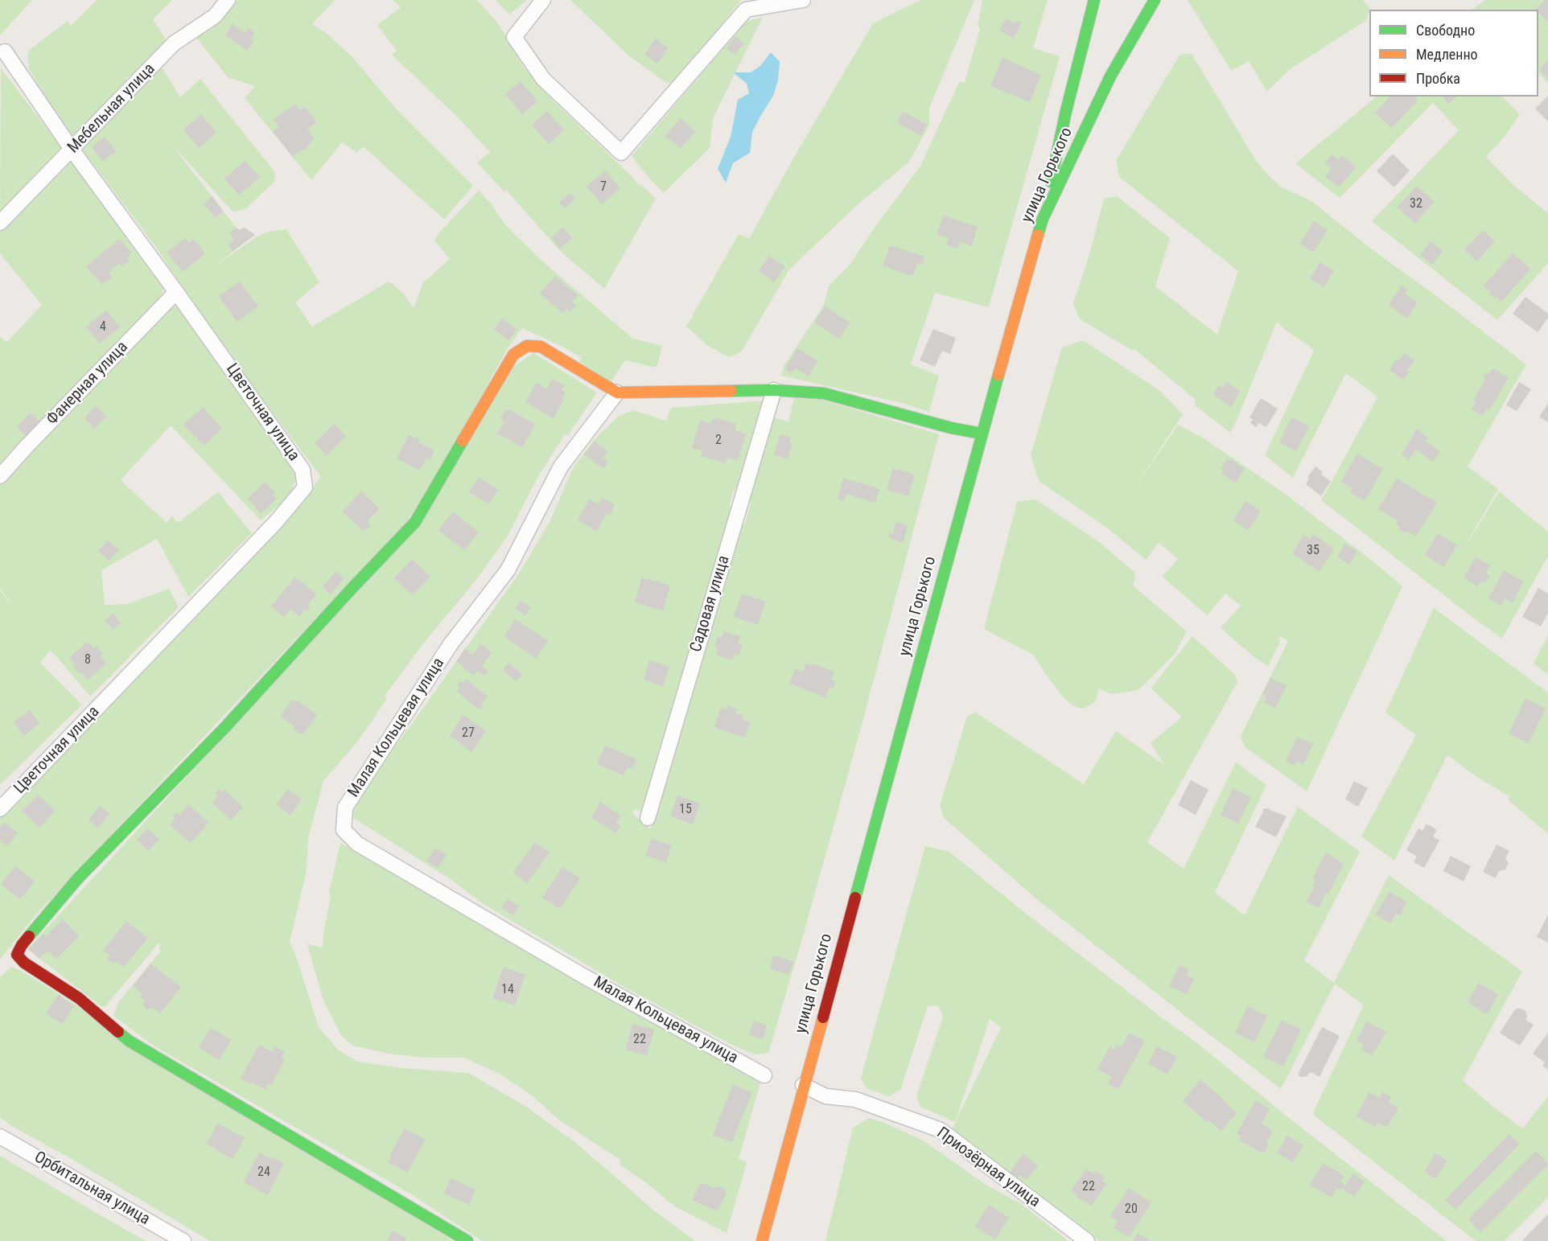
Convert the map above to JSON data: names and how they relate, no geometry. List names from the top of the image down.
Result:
{
  "streets": {
    "street": [
      "Мебельная улица",
      "улица Горького",
      "Фанерная улица",
      "Цветочная улица",
      "Садовая улица",
      "Малая Кольцевая улица",
      "Приозёрная улица",
      "Орбитальная улица"
    ]
  },
  "crossings": [
    ["Мебельная улица", "Цветочная улица"],
    ["улица Горького", "Приозёрная улица"],
    ["Фанерная улица", "Цветочная улица"]
  ],
  "house_numbers": [
    "7",
    "32",
    "4",
    "2",
    "35",
    "8",
    "27",
    "15",
    "14",
    "22",
    "24",
    "22",
    "20"
  ],
  "legend": ["Свободно", "Медленно", "Пробка"]
}
